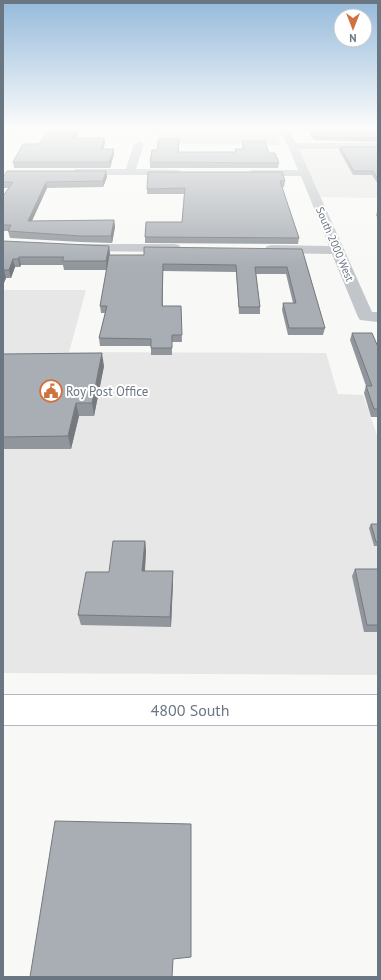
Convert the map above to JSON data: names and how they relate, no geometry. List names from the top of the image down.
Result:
{
  "streets": {
    "main road": ["4800 South"],
    "street": ["South 2000 West"]
  },
  "places": {
    "public building": ["Roy Post Office"]
  },
  "north": "bottom"
}
